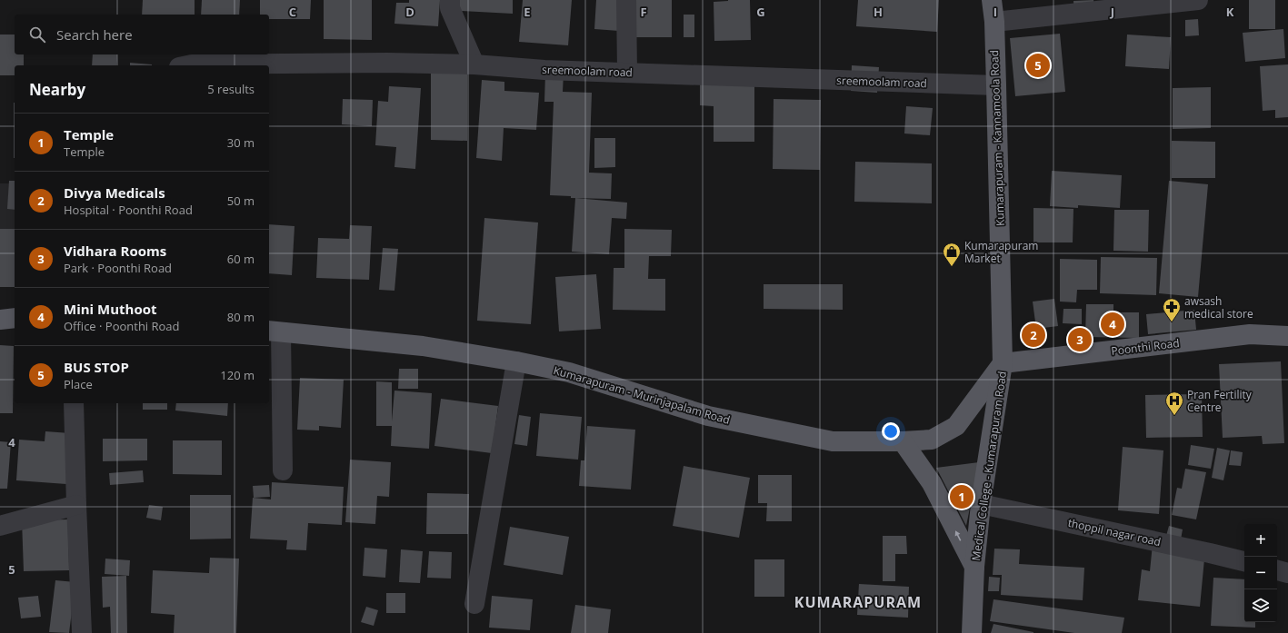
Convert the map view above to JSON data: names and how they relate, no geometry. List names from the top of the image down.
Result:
{
  "streets": {
    "main road": [
      "Kumarapuram - Kannamoola Road",
      "Poonthi Road",
      "Kumarapuram - Murinjapalam Road",
      "Medical College - Kumarapuram Road"
    ],
    "street": ["sreemoolam road", "thoppil nagar road"]
  },
  "crossings": [
    ["sreemoolam road", "Kumarapuram - Kannamoola Road"],
    ["Kumarapuram - Kannamoola Road", "Poonthi Road"],
    ["Kumarapuram - Kannamoola Road", "Kumarapuram - Murinjapalam Road"],
    ["Kumarapuram - Kannamoola Road", "Medical College - Kumarapuram Road"],
    ["Poonthi Road", "Kumarapuram - Murinjapalam Road"],
    ["Poonthi Road", "Medical College - Kumarapuram Road"],
    ["Kumarapuram - Murinjapalam Road", "Medical College - Kumarapuram Road"],
    ["Medical College - Kumarapuram Road", "thoppil nagar road"]
  ],
  "districts": ["KUMARAPURAM"],
  "places": {
    "shop": ["Kumarapuram Market"],
    "pharmacy": ["awsash medical store"],
    "hospital": ["Pran Fertility Centre"]
  },
  "page": {
    "search": "Search here",
    "pins": [
      "5",
      "4",
      "2",
      "3",
      "1"
    ],
    "heading": ["Nearby", "5 results"],
    "list": [
      {
        "mark": "1",
        "name": "Temple",
        "note": "Temple",
        "value": "30 m"
      },
      {
        "mark": "2",
        "name": "Divya Medicals",
        "note": "Hospital · Poonthi Road",
        "value": "50 m"
      },
      {
        "mark": "3",
        "name": "Vidhara Rooms",
        "note": "Park · Poonthi Road",
        "value": "60 m"
      },
      {
        "mark": "4",
        "name": "Mini Muthoot",
        "note": "Office · Poonthi Road",
        "value": "80 m"
      },
      {
        "mark": "5",
        "name": "BUS STOP",
        "note": "Place",
        "value": "120 m"
      }
    ],
    "map_buttons": ["+", "−"]
  },
  "grid": {
    "columns": [
      "C",
      "D",
      "E",
      "F",
      "G",
      "H",
      "I",
      "J",
      "K"
    ],
    "rows": ["4", "5"]
  }
}
